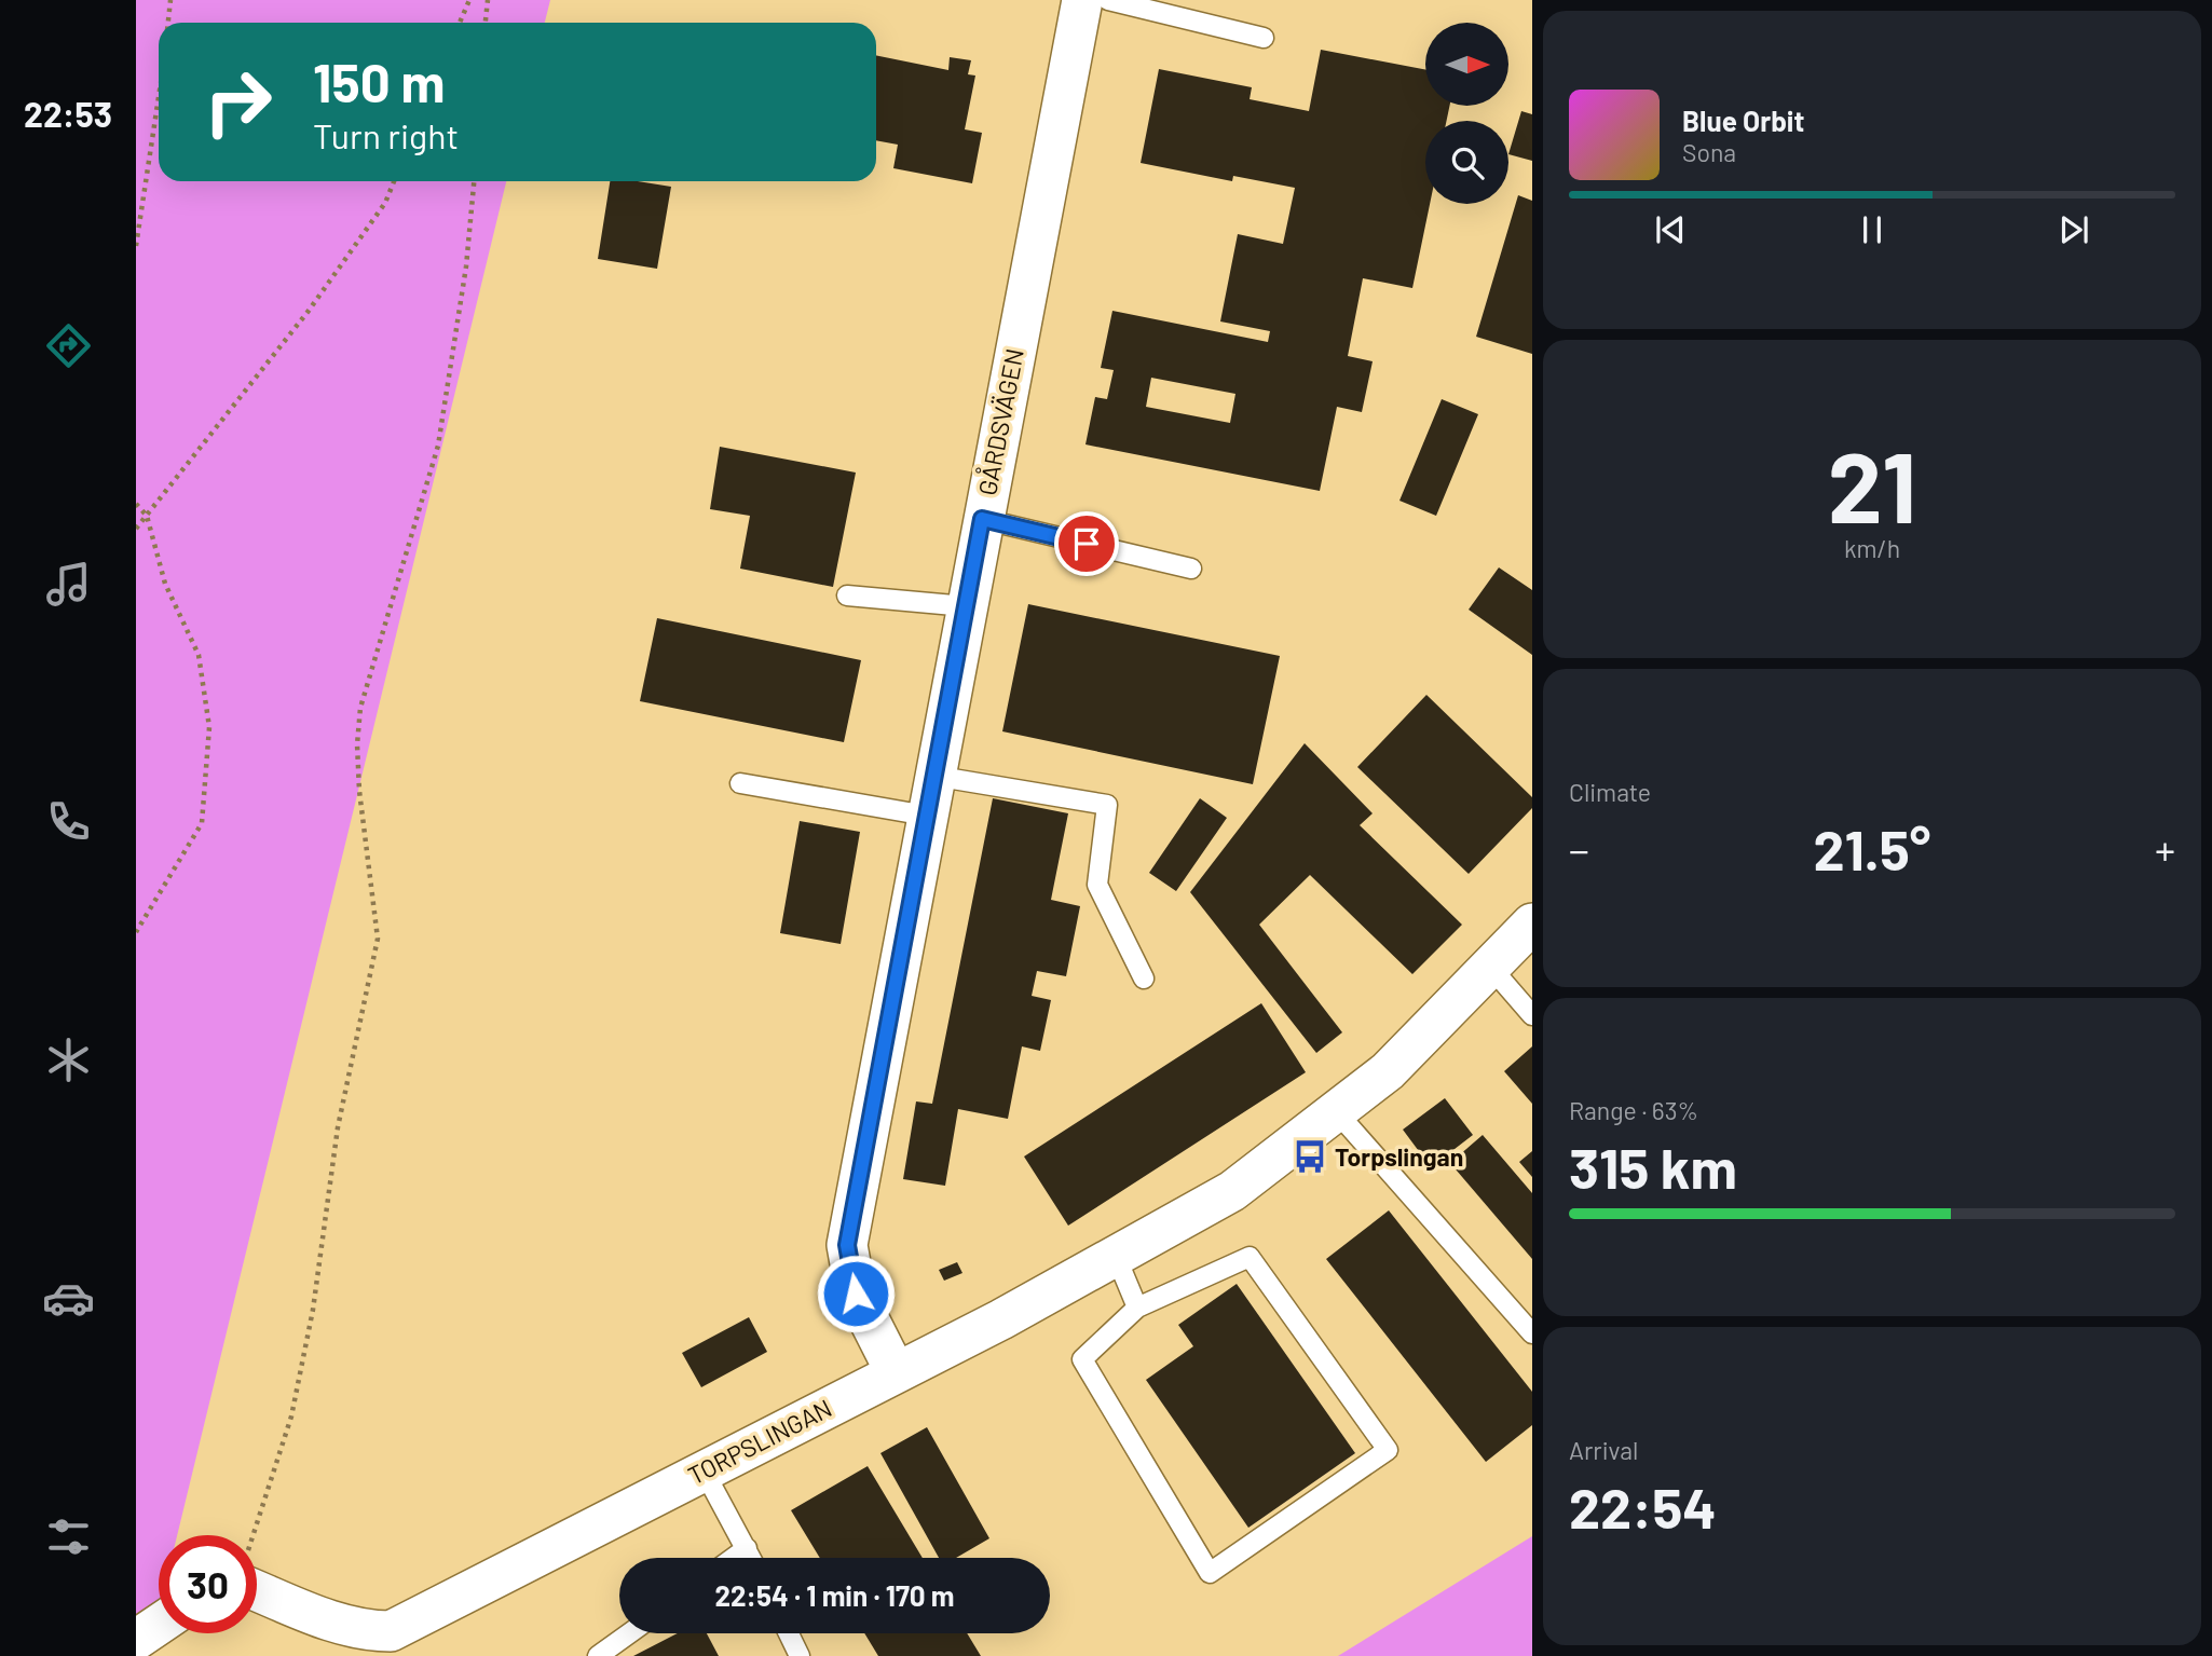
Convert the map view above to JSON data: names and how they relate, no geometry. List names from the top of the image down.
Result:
{
  "streets": {
    "street": ["GÅRDSVÄGEN", "TORPSLINGAN"]
  },
  "crossings": [
    ["GÅRDSVÄGEN", "TORPSLINGAN"]
  ],
  "places": {
    "bus stop": ["Torpslingan"]
  },
  "north": "right",
  "page": {
    "tabs": "22:53",
    "turn": ["150 m", "Turn right"],
    "song": ["Blue Orbit", "Sona"],
    "tile": [
      ["21", "km/h"],
      "Climate",
      ["Range · 63%", "315 km"],
      ["Arrival", "22:54"]
    ],
    "heat": ["−", "21.5°", "+"],
    "limit": "30",
    "trip": "22:54 · 1 min · 170 m"
  }
}
